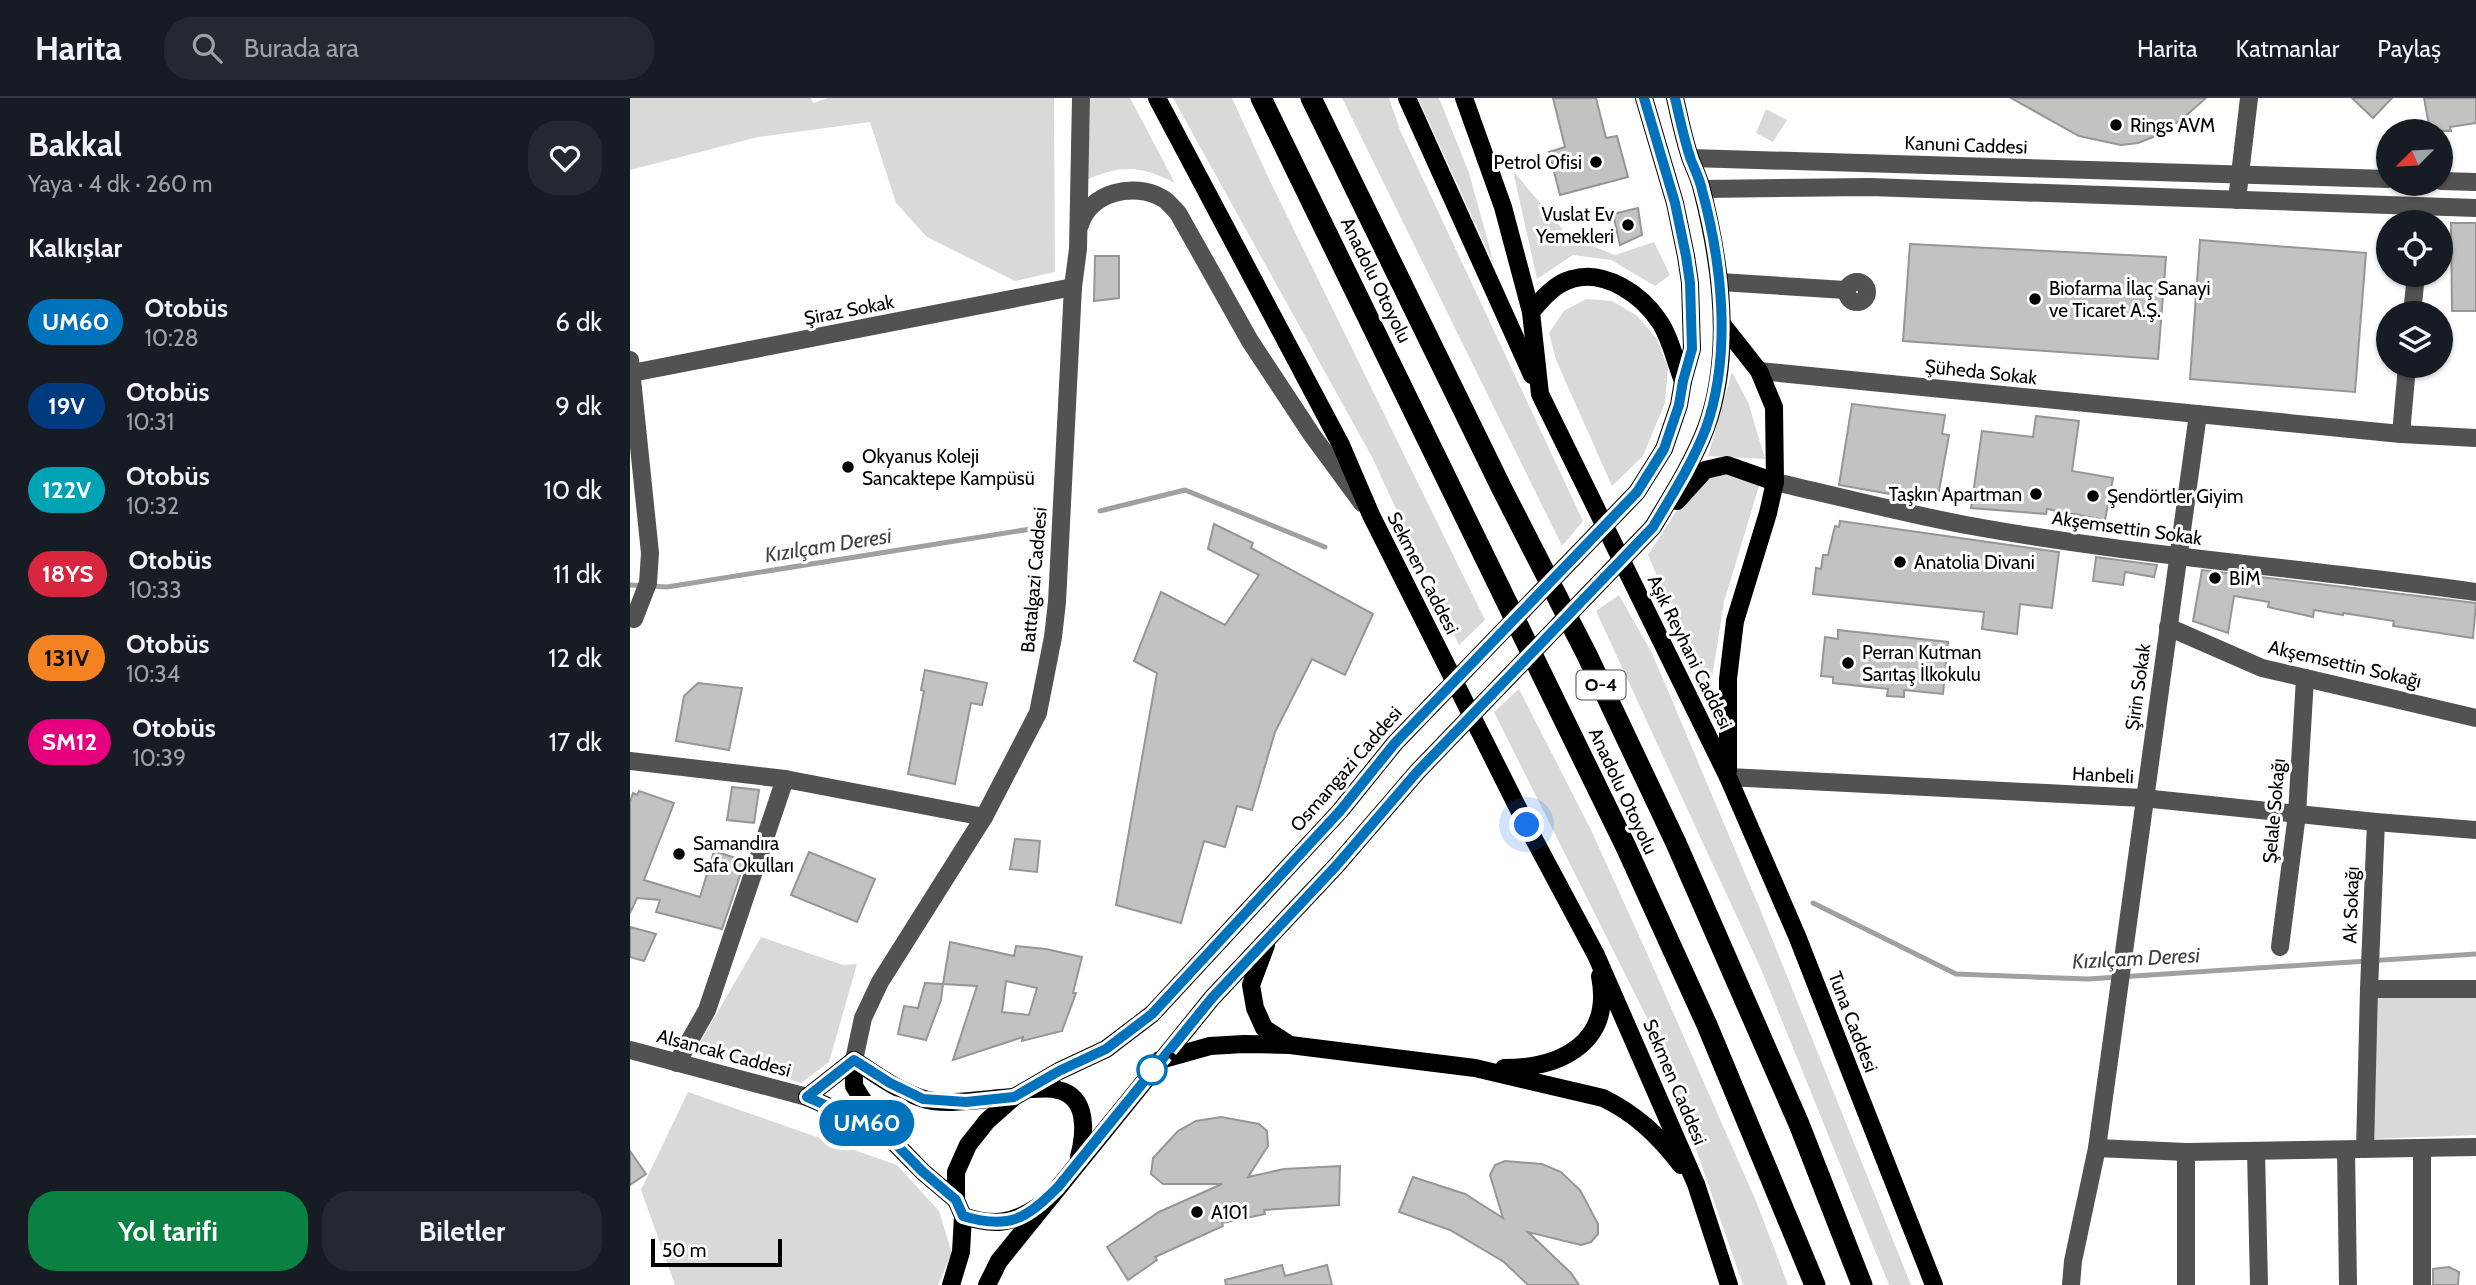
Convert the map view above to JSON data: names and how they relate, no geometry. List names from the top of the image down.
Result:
{
  "streets": {
    "highway": ["Anadolu Otoyolu", "O-4"],
    "main road": [
      "Sekmen Caddesi",
      "Aşık Reyhani Caddesi",
      "Osmangazi Caddesi",
      "Tuna Caddesi"
    ],
    "street": [
      "Kanuni Caddesi",
      "Şiraz Sokak",
      "Şüheda Sokak",
      "Akşemsettin Sokak",
      "Battalgazi Caddesi",
      "Akşemsettin Sokağı",
      "Şirin Sokak",
      "Hanbeli",
      "Şelale Sokağı",
      "Ak Sokağı",
      "Alsancak Caddesi"
    ]
  },
  "crossings": [
    ["Şiraz Sokak", "Battalgazi Caddesi"],
    ["Şüheda Sokak", "Şirin Sokak"],
    ["Akşemsettin Sokak", "Şirin Sokak"],
    ["Aşık Reyhani Caddesi", "Hanbeli"],
    ["Aşık Reyhani Caddesi", "Tuna Caddesi"],
    ["Akşemsettin Sokağı", "Şirin Sokak"],
    ["Akşemsettin Sokağı", "Şelale Sokağı"],
    ["Şirin Sokak", "Hanbeli"],
    ["Hanbeli", "Şelale Sokağı"],
    ["Hanbeli", "Ak Sokağı"],
    ["Hanbeli", "Tuna Caddesi"]
  ],
  "water": ["Kızılçam Deresi"],
  "places": [
    "Rings AVM",
    "Petrol Ofisi",
    "Vuslat Ev Yemekleri",
    "Biofarma İlaç Sanayi ve Ticaret A.Ş.",
    "Okyanus Koleji Sancaktepe Kampüsü",
    "Taşkın Apartman",
    "Şendörtler Giyim",
    "Anatolia Divani",
    "BİM",
    "Perran Kutman Sarıtaş İlkokulu",
    "Samandıra Safa Okulları",
    "A101"
  ],
  "lines": ["bus line UM60"],
  "scale_bar": "50 m",
  "north": "bottom left",
  "page": {
    "header": "Harita",
    "search": "Burada ara",
    "nav": ["Harita", "Katmanlar", "Paylaş"],
    "heading": [
      ["Bakkal", "Yaya · 4 dk · 260 m"],
      "Kalkışlar"
    ],
    "on_map": "UM60",
    "list": [
      {
        "mark": "UM60",
        "name": "Otobüs",
        "note": "10:28",
        "value": "6 dk"
      },
      {
        "mark": "19V",
        "name": "Otobüs",
        "note": "10:31",
        "value": "9 dk"
      },
      {
        "mark": "122V",
        "name": "Otobüs",
        "note": "10:32",
        "value": "10 dk"
      },
      {
        "mark": "18YS",
        "name": "Otobüs",
        "note": "10:33",
        "value": "11 dk"
      },
      {
        "mark": "131V",
        "name": "Otobüs",
        "note": "10:34",
        "value": "12 dk"
      },
      {
        "mark": "SM12",
        "name": "Otobüs",
        "note": "10:39",
        "value": "17 dk"
      }
    ],
    "buttons": ["Yol tarifi", "Biletler"],
    "scale": "50 m"
  }
}
